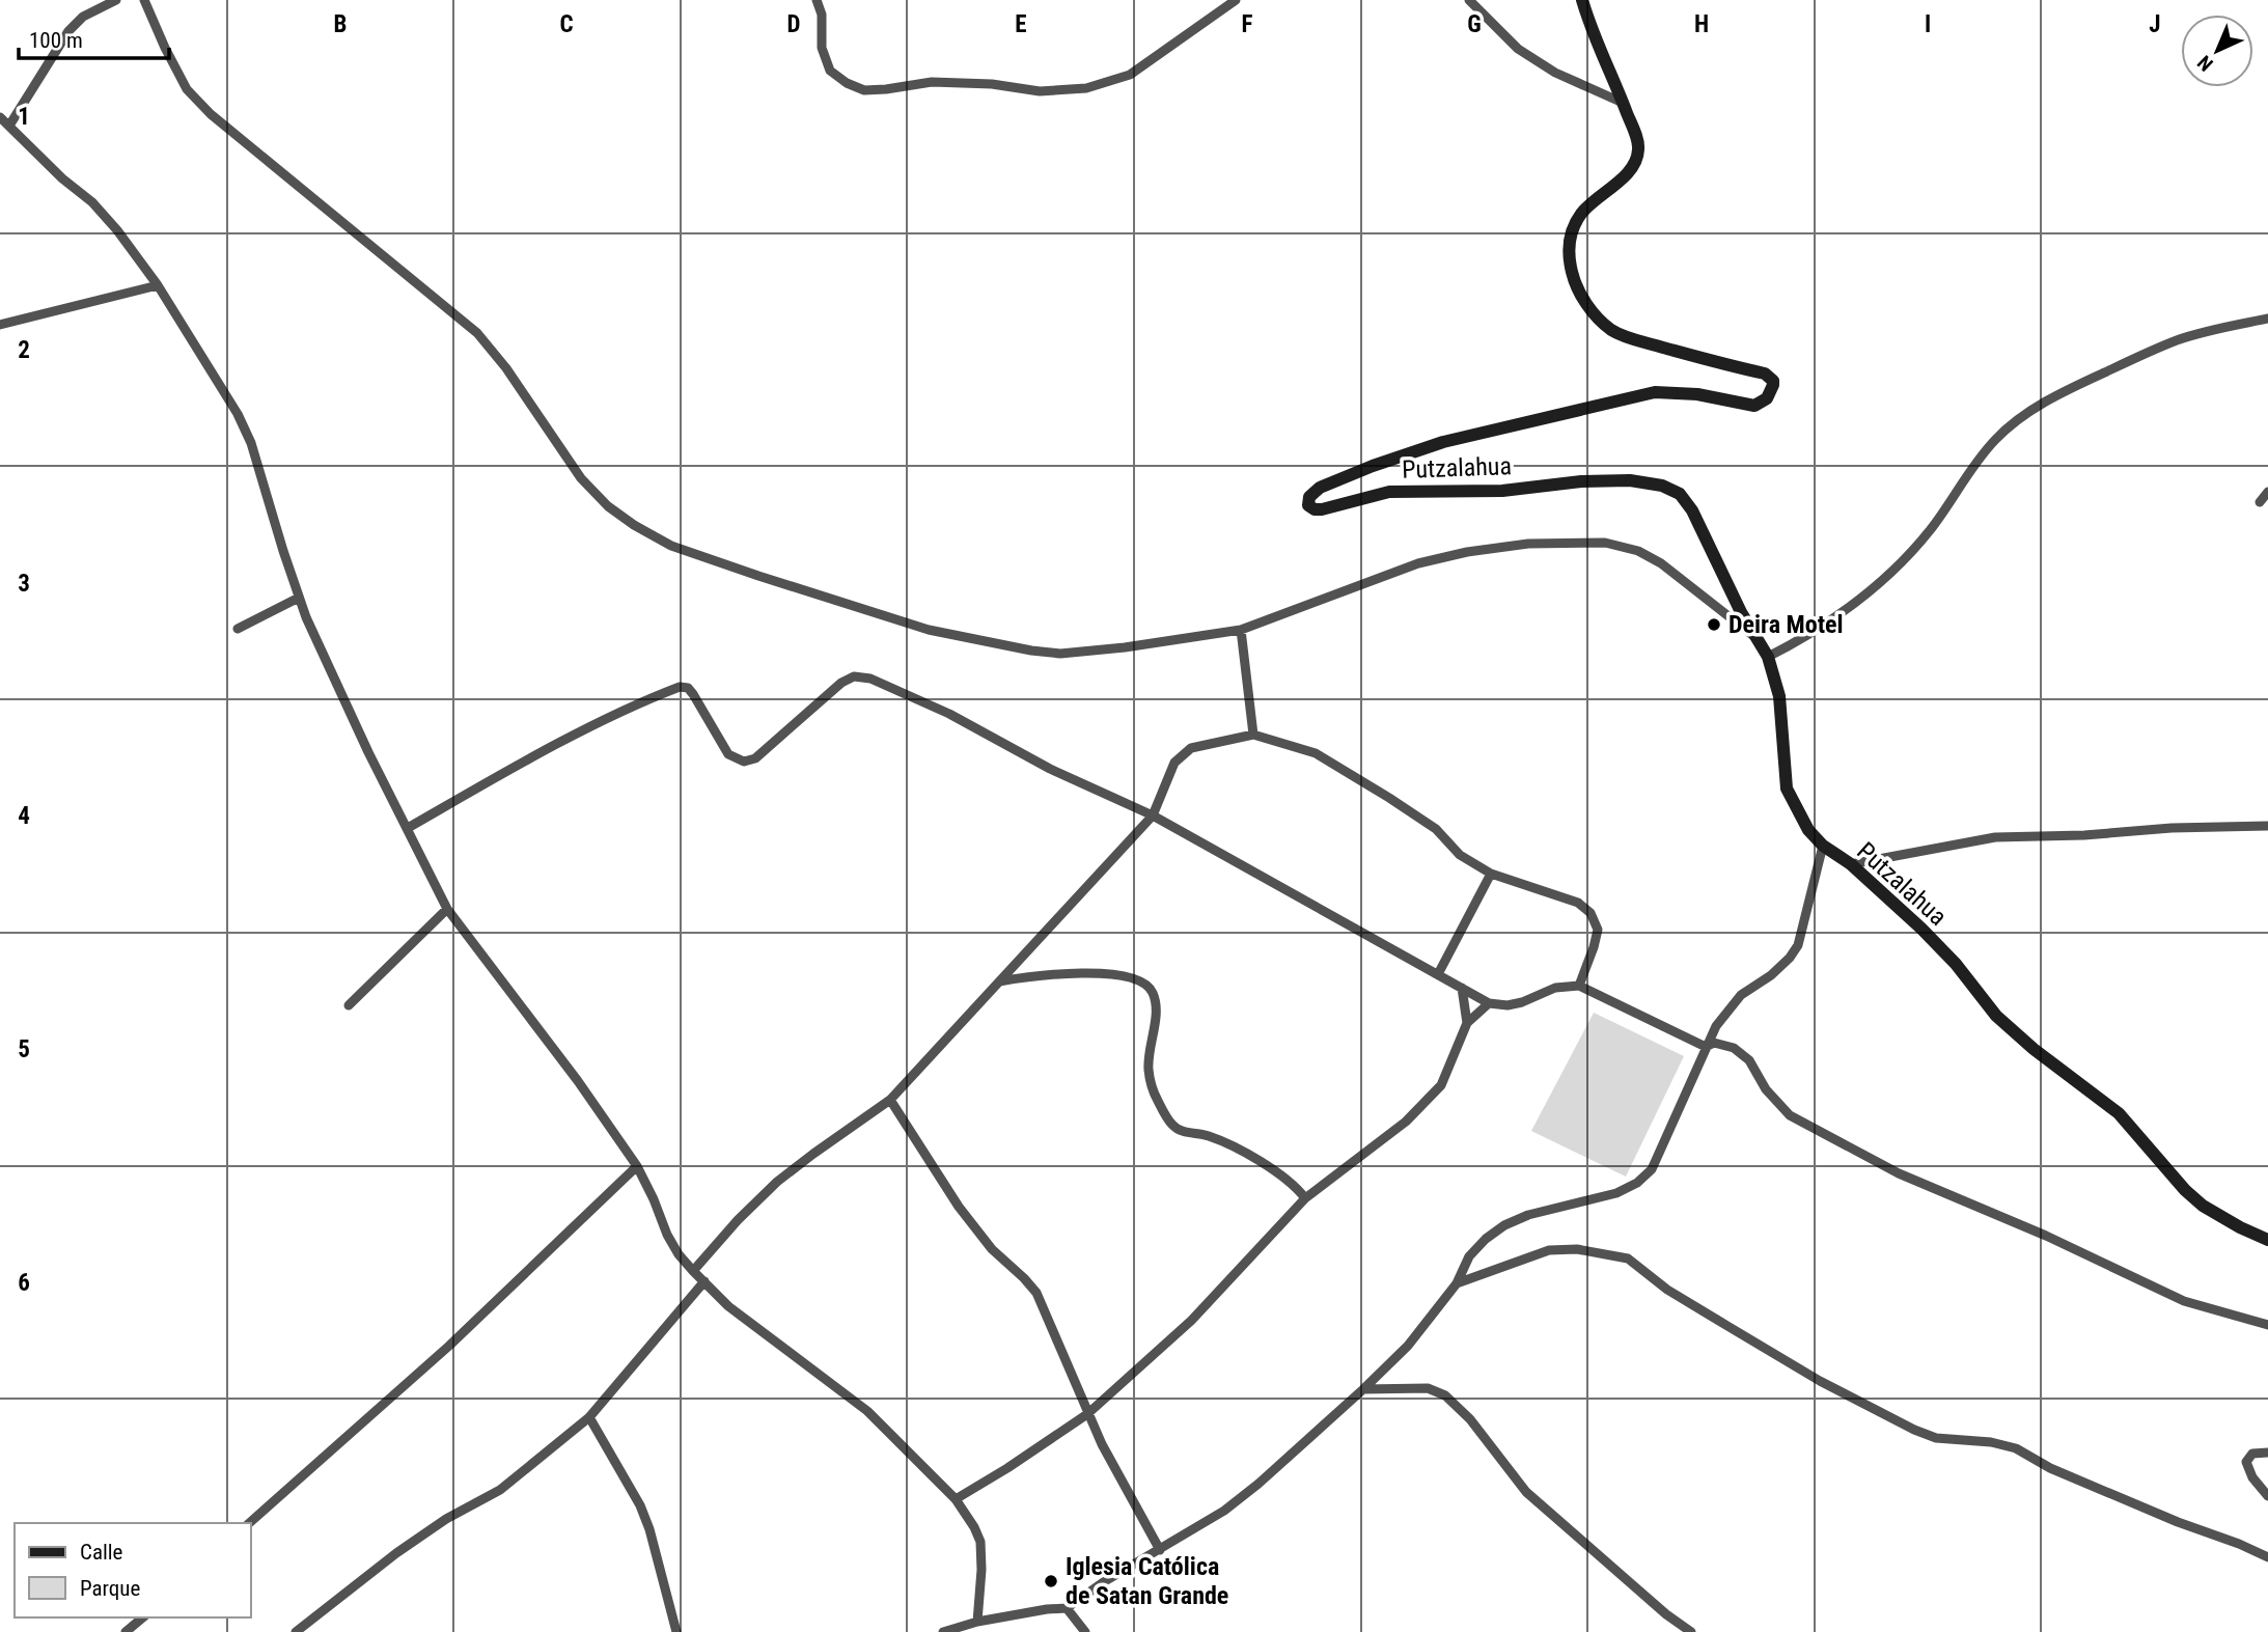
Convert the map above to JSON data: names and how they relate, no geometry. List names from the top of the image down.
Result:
{
  "streets": {
    "street": ["Putzalahua"]
  },
  "places": ["Deira Motel", "Iglesia Católica de Satan Grande"],
  "legend": ["Calle", "Parque"],
  "scale_bar": "100 m",
  "north": "bottom left",
  "grid": {
    "columns": [
      "B",
      "C",
      "D",
      "E",
      "F",
      "G",
      "H",
      "I",
      "J"
    ],
    "rows": [
      "1",
      "2",
      "3",
      "4",
      "5",
      "6"
    ]
  }
}
